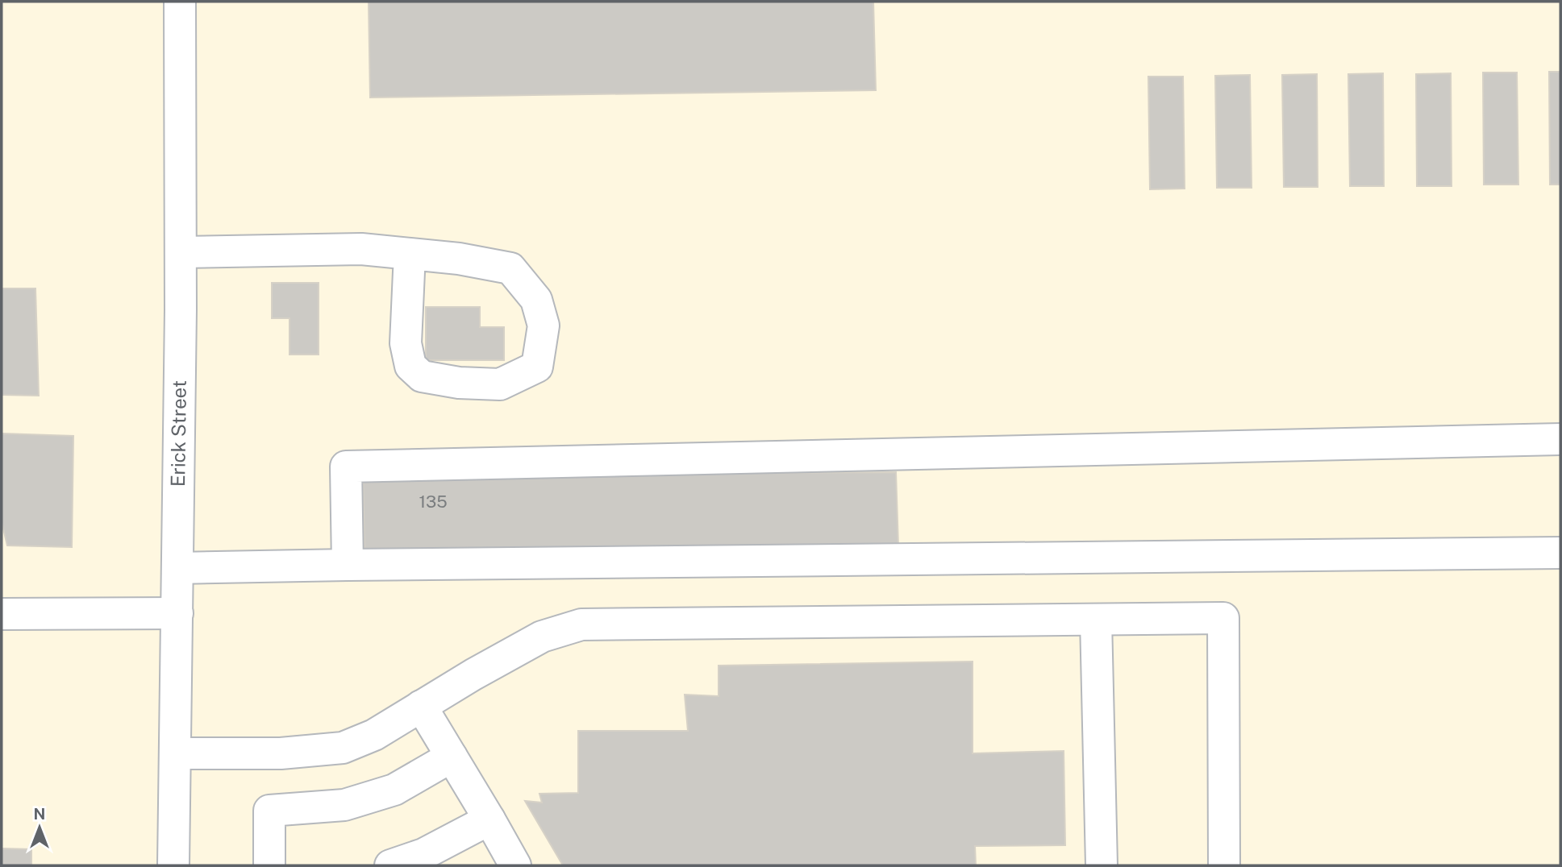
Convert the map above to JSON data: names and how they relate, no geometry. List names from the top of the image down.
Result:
{
  "streets": {
    "street": ["Erick Street"]
  },
  "house_numbers": ["135"],
  "north": "top"
}
